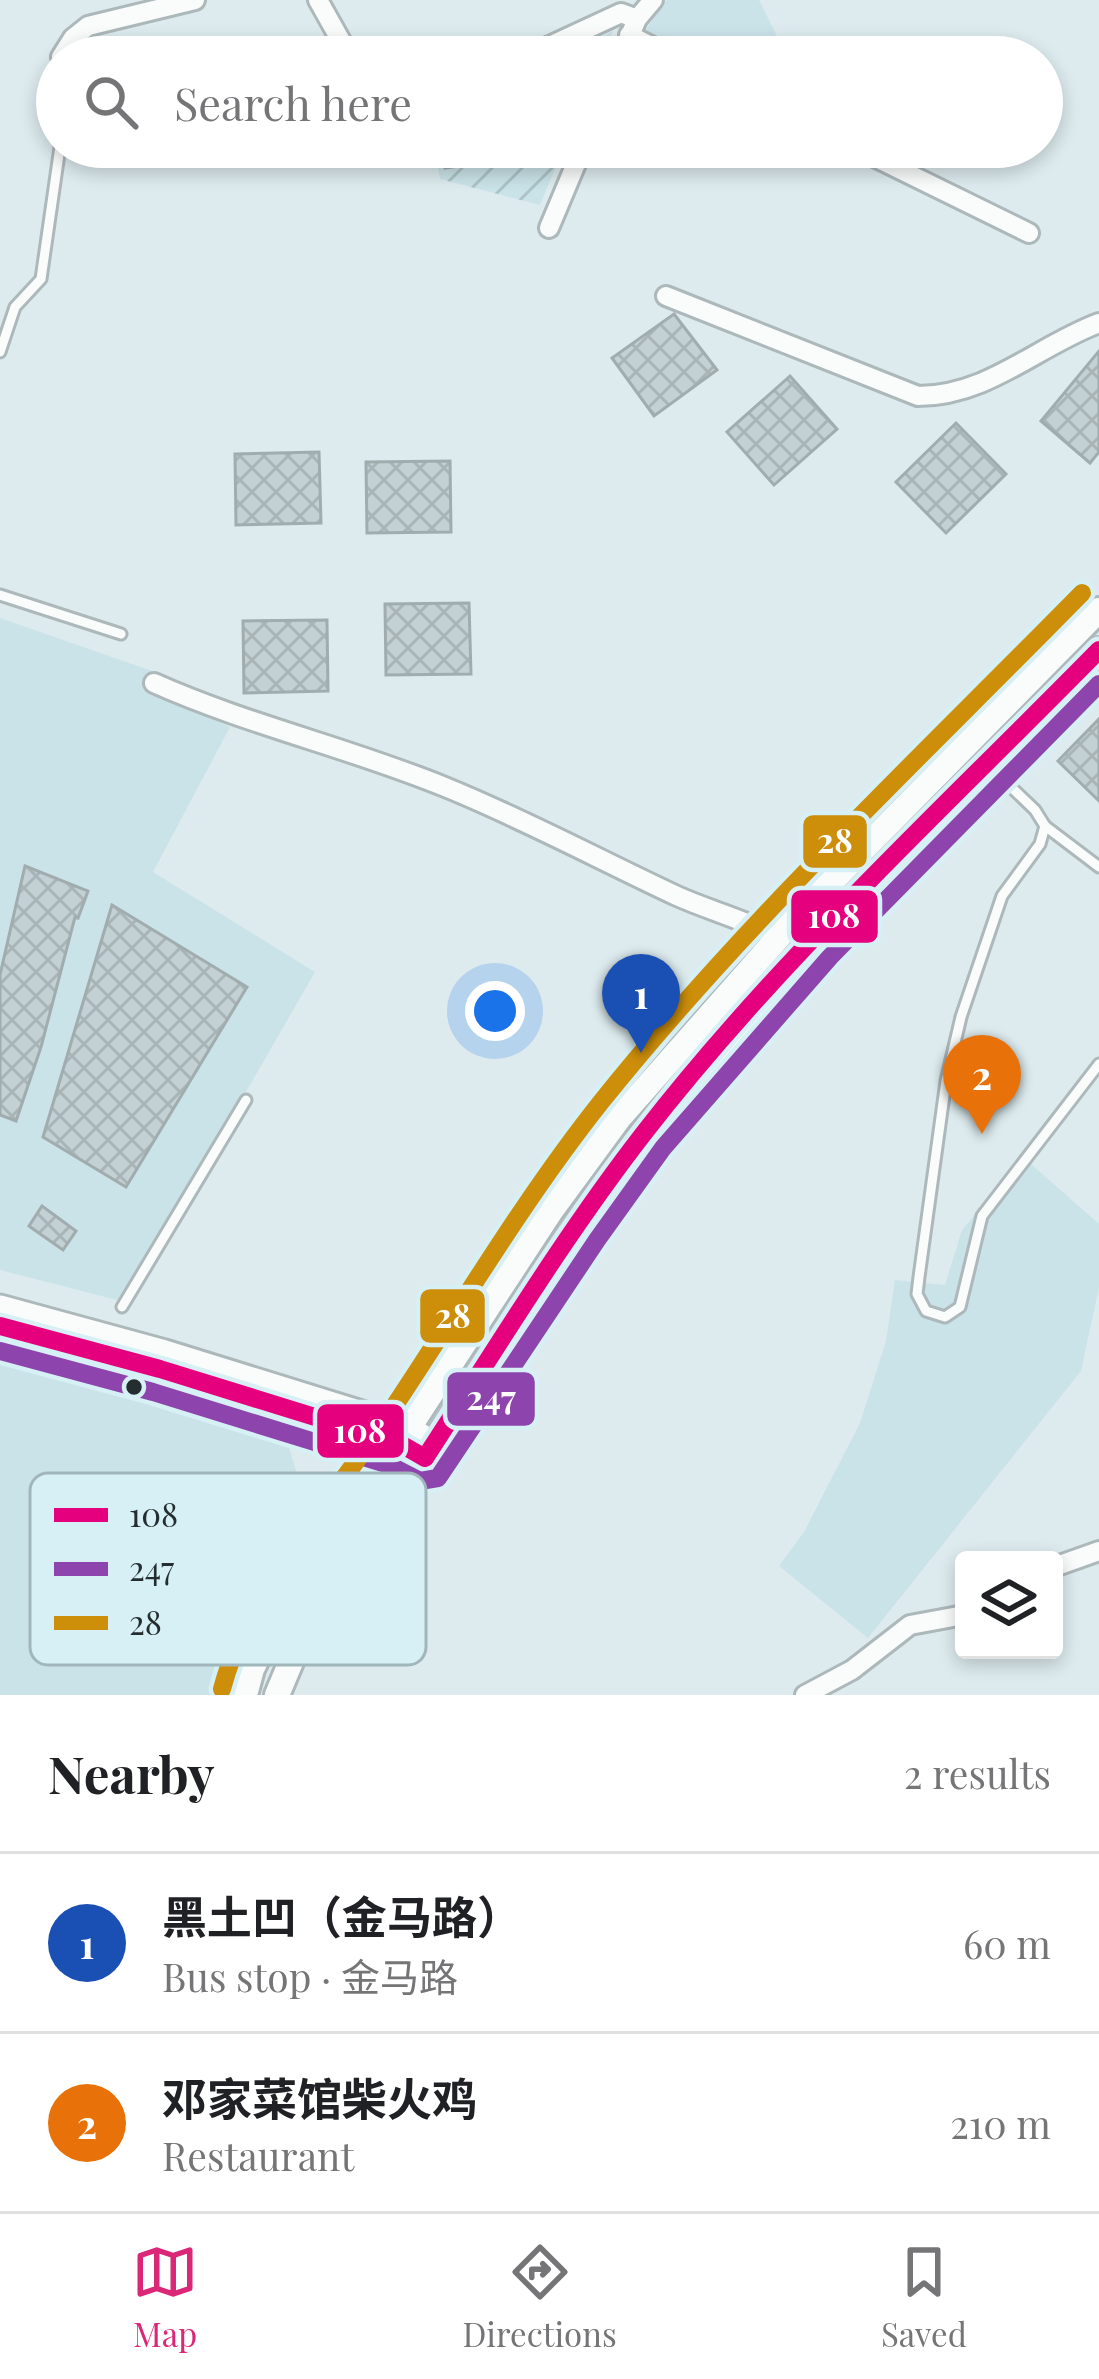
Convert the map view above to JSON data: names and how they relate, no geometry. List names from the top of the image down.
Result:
{
  "lines": ["transit line 28", "transit line 108", "transit line 247"],
  "legend": ["108", "247", "28"],
  "page": {
    "search": "Search here",
    "pins": ["1", "2"],
    "heading": ["Nearby", "2 results"],
    "list": [
      {
        "mark": "1",
        "name": "黑土凹（金马路）",
        "note": "Bus stop · 金马路",
        "value": "60 m"
      },
      {
        "mark": "2",
        "name": "邓家菜馆柴火鸡",
        "note": "Restaurant",
        "value": "210 m"
      }
    ],
    "nav": ["Map", "Directions", "Saved"]
  }
}
